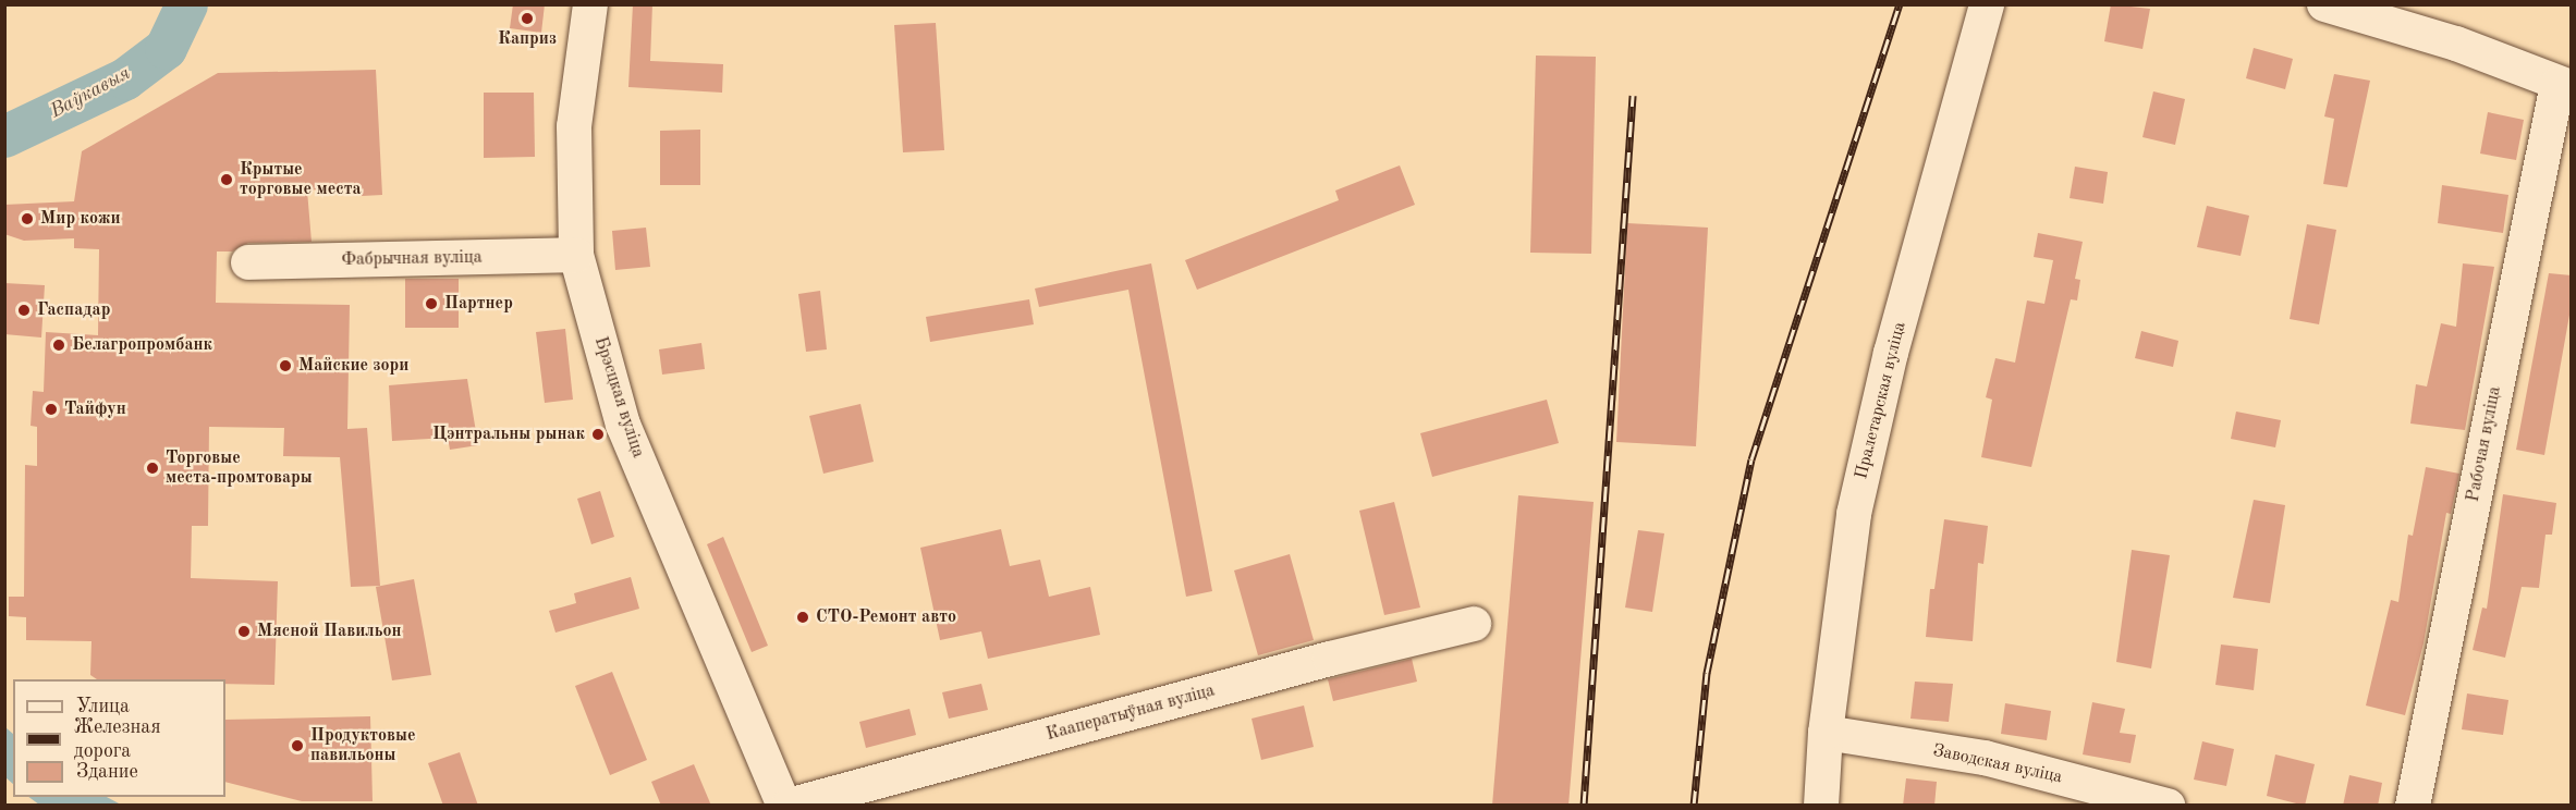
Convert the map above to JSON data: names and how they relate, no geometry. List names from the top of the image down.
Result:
{
  "streets": {
    "street": [
      "Фабрычная вуліца",
      "Брэсцкая вуліца",
      "Пралетарская вуліца",
      "Рабочая вуліца",
      "Кааператыўная вуліца",
      "Заводская вуліца"
    ]
  },
  "crossings": [
    ["Фабрычная вуліца", "Брэсцкая вуліца"],
    ["Брэсцкая вуліца", "Кааператыўная вуліца"],
    ["Пралетарская вуліца", "Заводская вуліца"]
  ],
  "water": ["Ваўкавыя"],
  "places": [
    "Каприз",
    "Крытые торговые места",
    "Мир кожи",
    "Партнер",
    "Гаспадар",
    "Белагропромбанк",
    "Майские зори",
    "Тайфун",
    "Цэнтральны рынак",
    "Торговые места-промтовары",
    "СТО-Ремонт авто",
    "Мясной Павильон",
    "Продуктовые павильоны"
  ],
  "legend": ["Улица", "Железная дорога", "Здание"]
}
